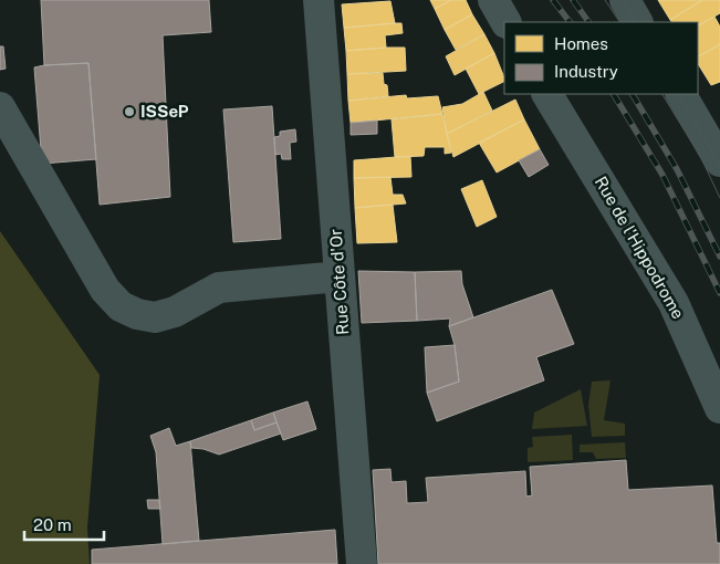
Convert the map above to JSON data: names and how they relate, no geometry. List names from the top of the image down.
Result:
{
  "streets": {
    "street": ["Rue de l'Hippodrome", "Rue Côte d'Or"]
  },
  "places": ["ISSeP"],
  "legend": ["Homes", "Industry"],
  "scale_bar": "20 m"
}
